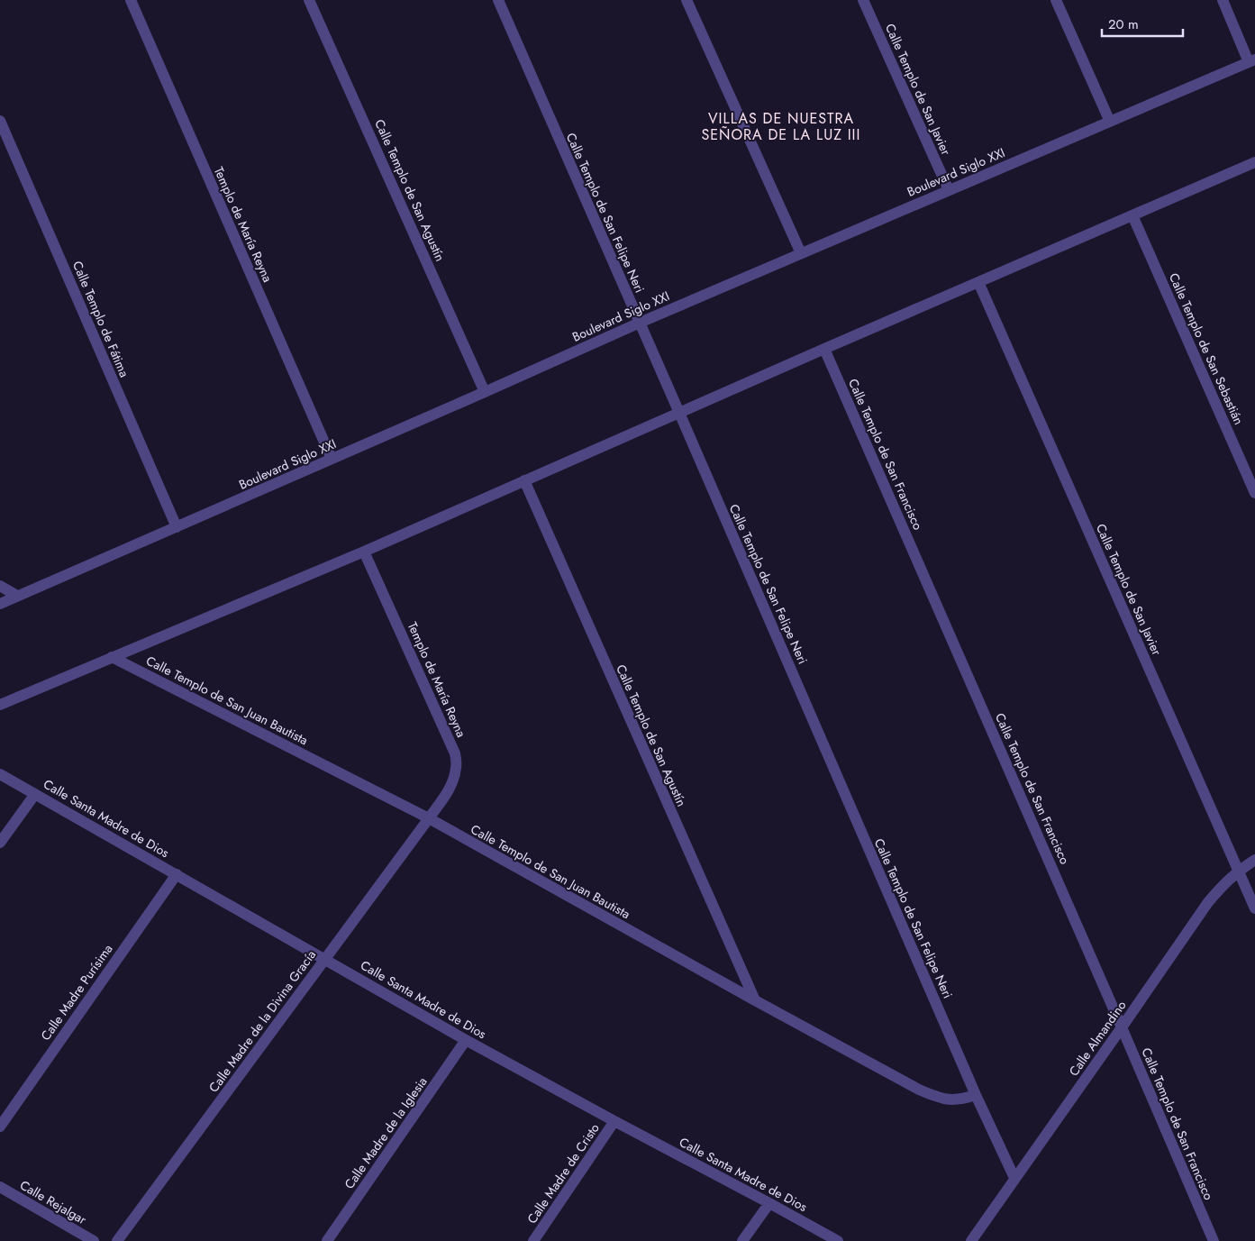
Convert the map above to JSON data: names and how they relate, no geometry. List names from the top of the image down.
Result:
{
  "streets": {
    "street": [
      "Calle Templo de San Javier",
      "Boulevard Siglo XXI",
      "Calle Templo de San Agustín",
      "Calle Templo de San Felipe Neri",
      "Templo de María Reyna",
      "Calle Templo de Fátima",
      "Calle Templo de San Sebastián",
      "Calle Templo de San Francisco",
      "Calle Templo de San Juan Bautista",
      "Calle Santa Madre de Dios",
      "Calle Madre Purísima",
      "Calle Madre de la Divina Gracía",
      "Calle Almandino",
      "Calle Madre de la Iglesia",
      "Calle Madre de Cristo",
      "Calle Rejalgar"
    ]
  },
  "crossings": [
    ["Calle Templo de San Javier", "Boulevard Siglo XXI"],
    ["Calle Templo de San Javier", "Calle Almandino"],
    ["Boulevard Siglo XXI", "Calle Templo de San Agustín"],
    ["Boulevard Siglo XXI", "Calle Templo de San Felipe Neri"],
    ["Boulevard Siglo XXI", "Templo de María Reyna"],
    ["Boulevard Siglo XXI", "Calle Templo de Fátima"],
    ["Calle Templo de San Agustín", "Calle Templo de San Juan Bautista"],
    ["Calle Templo de San Felipe Neri", "Calle Templo de San Juan Bautista"],
    ["Calle Templo de San Felipe Neri", "Calle Almandino"],
    ["Templo de María Reyna", "Calle Templo de San Juan Bautista"],
    ["Templo de María Reyna", "Calle Madre de la Divina Gracía"],
    ["Calle Templo de San Francisco", "Calle Almandino"],
    ["Calle Templo de San Juan Bautista", "Calle Madre de la Divina Gracía"],
    ["Calle Santa Madre de Dios", "Calle Madre Purísima"],
    ["Calle Santa Madre de Dios", "Calle Madre de la Divina Gracía"],
    ["Calle Santa Madre de Dios", "Calle Madre de la Iglesia"],
    ["Calle Santa Madre de Dios", "Calle Madre de Cristo"]
  ],
  "districts": ["VILLAS DE NUESTRA SEÑORA DE LA LUZ III"],
  "scale_bar": "20 m"
}
